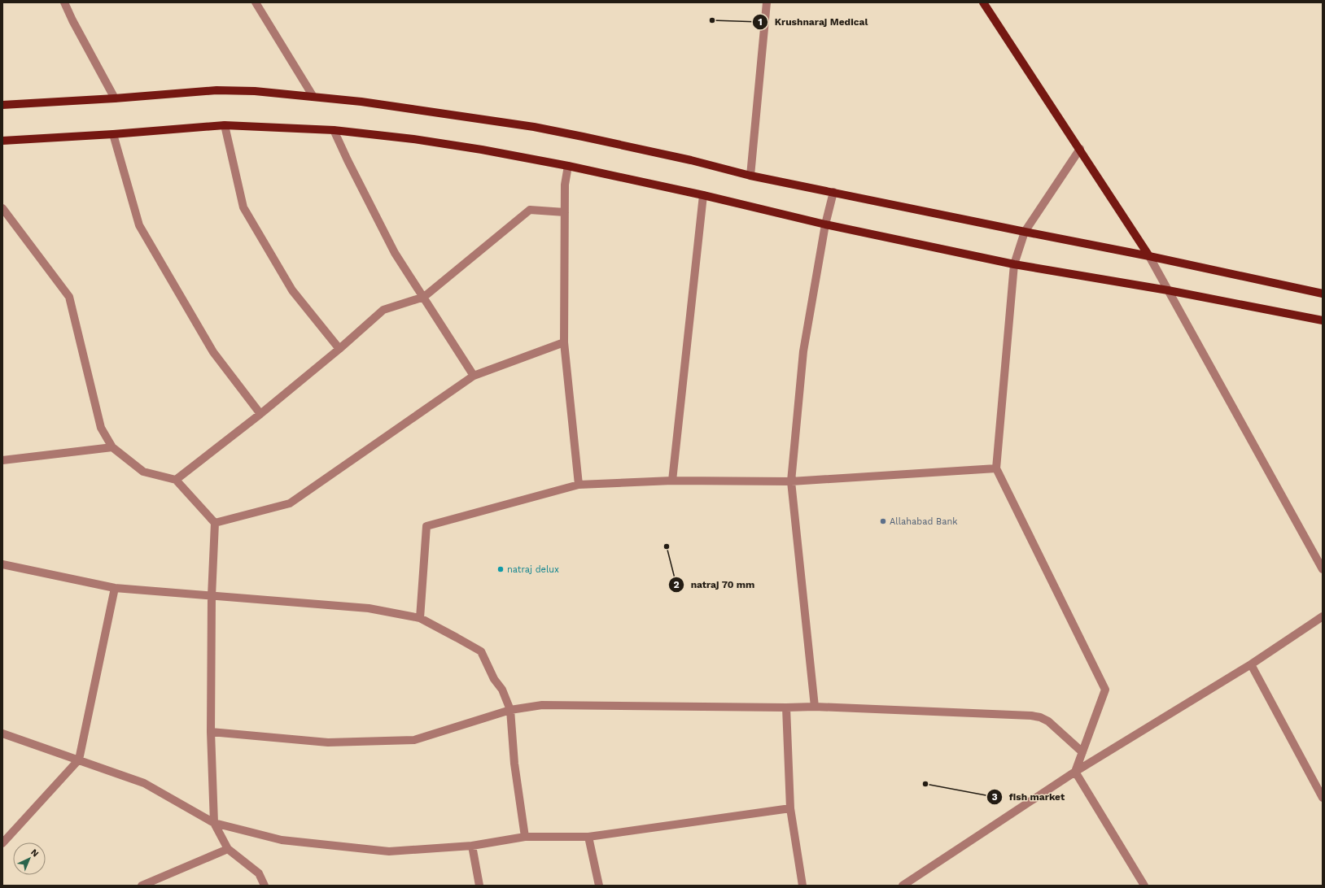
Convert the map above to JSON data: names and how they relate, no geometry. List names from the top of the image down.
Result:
{
  "places": [
    "Krushnaraj Medical",
    "Allahabad Bank",
    "natraj 70 mm",
    "natraj delux",
    "fish market"
  ],
  "north": "top right"
}
